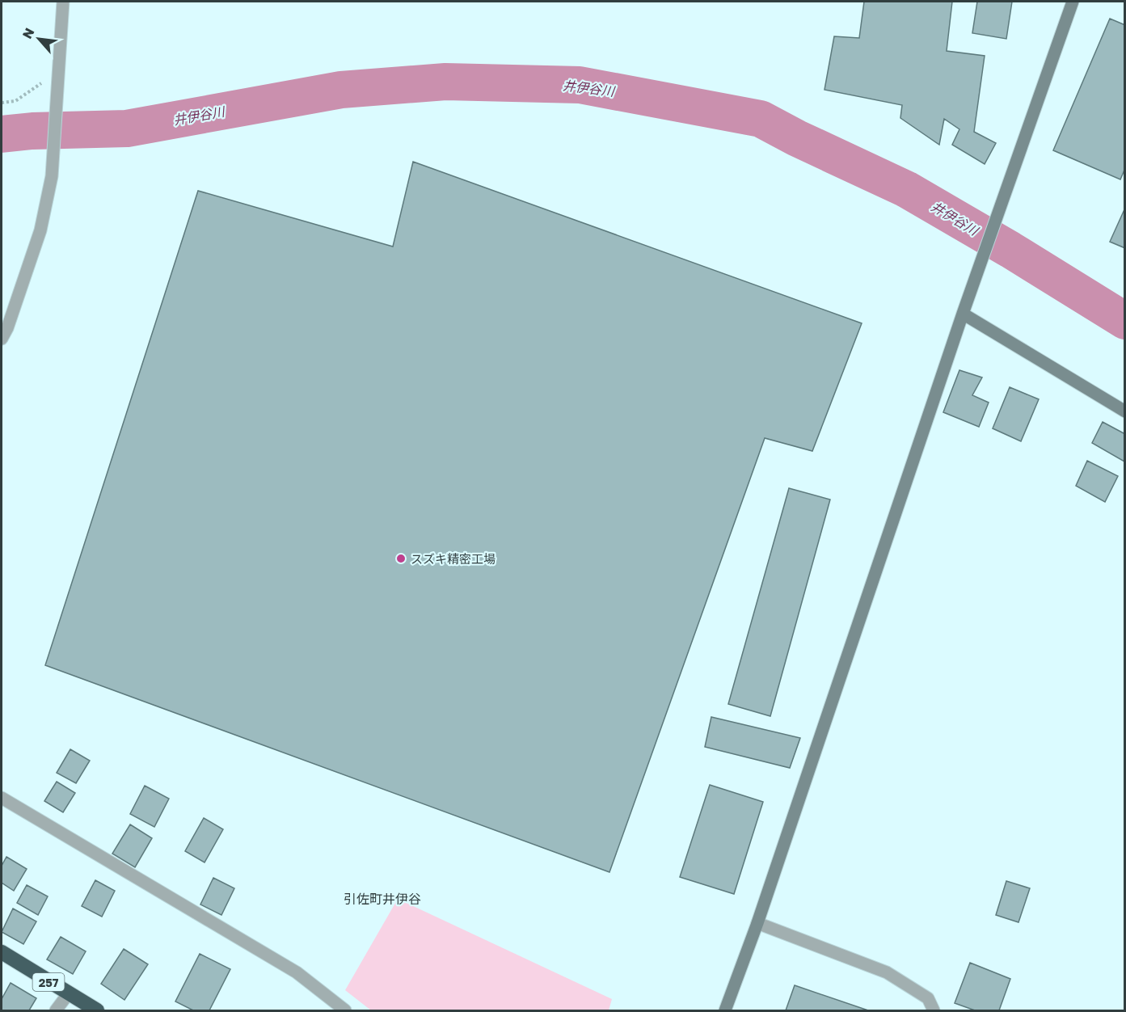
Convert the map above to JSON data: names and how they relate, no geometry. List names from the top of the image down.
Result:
{
  "streets": {
    "highway": ["257"]
  },
  "districts": ["引佐町井伊谷"],
  "water": ["井伊谷川"],
  "places": ["スズキ精密工場"],
  "north": "top left"
}
